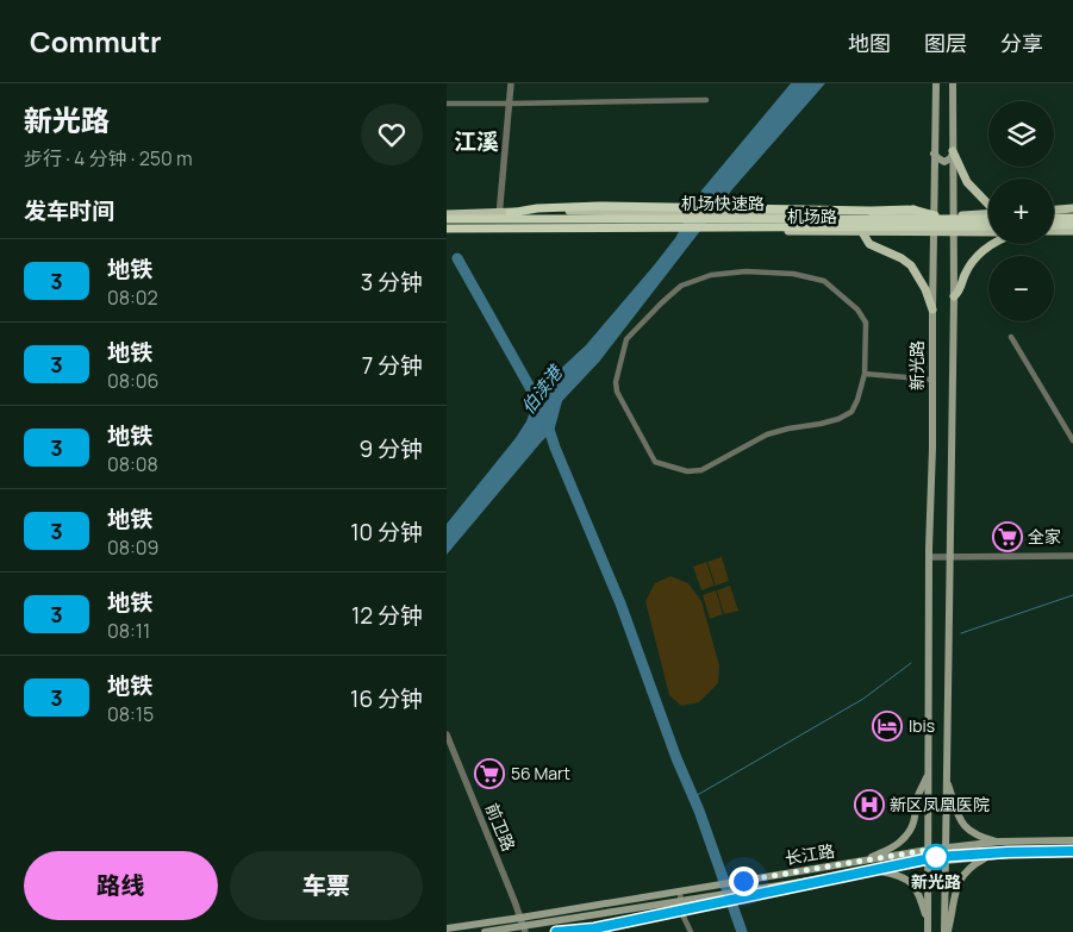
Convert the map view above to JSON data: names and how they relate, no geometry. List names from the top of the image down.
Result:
{
  "streets": {
    "highway": ["机场快速路"],
    "main road": ["机场路", "新光路", "长江路"],
    "street": ["前卫路"]
  },
  "crossings": [
    ["机场快速路", "机场路"],
    ["机场路", "新光路"],
    ["新光路", "长江路"],
    ["前卫路", "长江路"]
  ],
  "districts": ["江溪"],
  "water": ["伯渎港"],
  "places": {
    "supermarket": ["全家", "56 Mart"],
    "hotel": ["Ibis"],
    "hospital": ["新区凤凰医院"],
    "other": ["新光路"]
  },
  "lines": ["metro line 3"],
  "page": {
    "header": "Commutr",
    "nav": ["地图", "图层", "分享"],
    "heading": [
      ["新光路", "步行 · 4 分钟 · 250 m"],
      "发车时间"
    ],
    "map_buttons": ["+", "−"],
    "list": [
      {
        "mark": "3",
        "name": "地铁",
        "note": "08:02",
        "value": "3 分钟"
      },
      {
        "mark": "3",
        "name": "地铁",
        "note": "08:06",
        "value": "7 分钟"
      },
      {
        "mark": "3",
        "name": "地铁",
        "note": "08:08",
        "value": "9 分钟"
      },
      {
        "mark": "3",
        "name": "地铁",
        "note": "08:09",
        "value": "10 分钟"
      },
      {
        "mark": "3",
        "name": "地铁",
        "note": "08:11",
        "value": "12 分钟"
      },
      {
        "mark": "3",
        "name": "地铁",
        "note": "08:15",
        "value": "16 分钟"
      }
    ],
    "buttons": ["路线", "车票"]
  }
}
